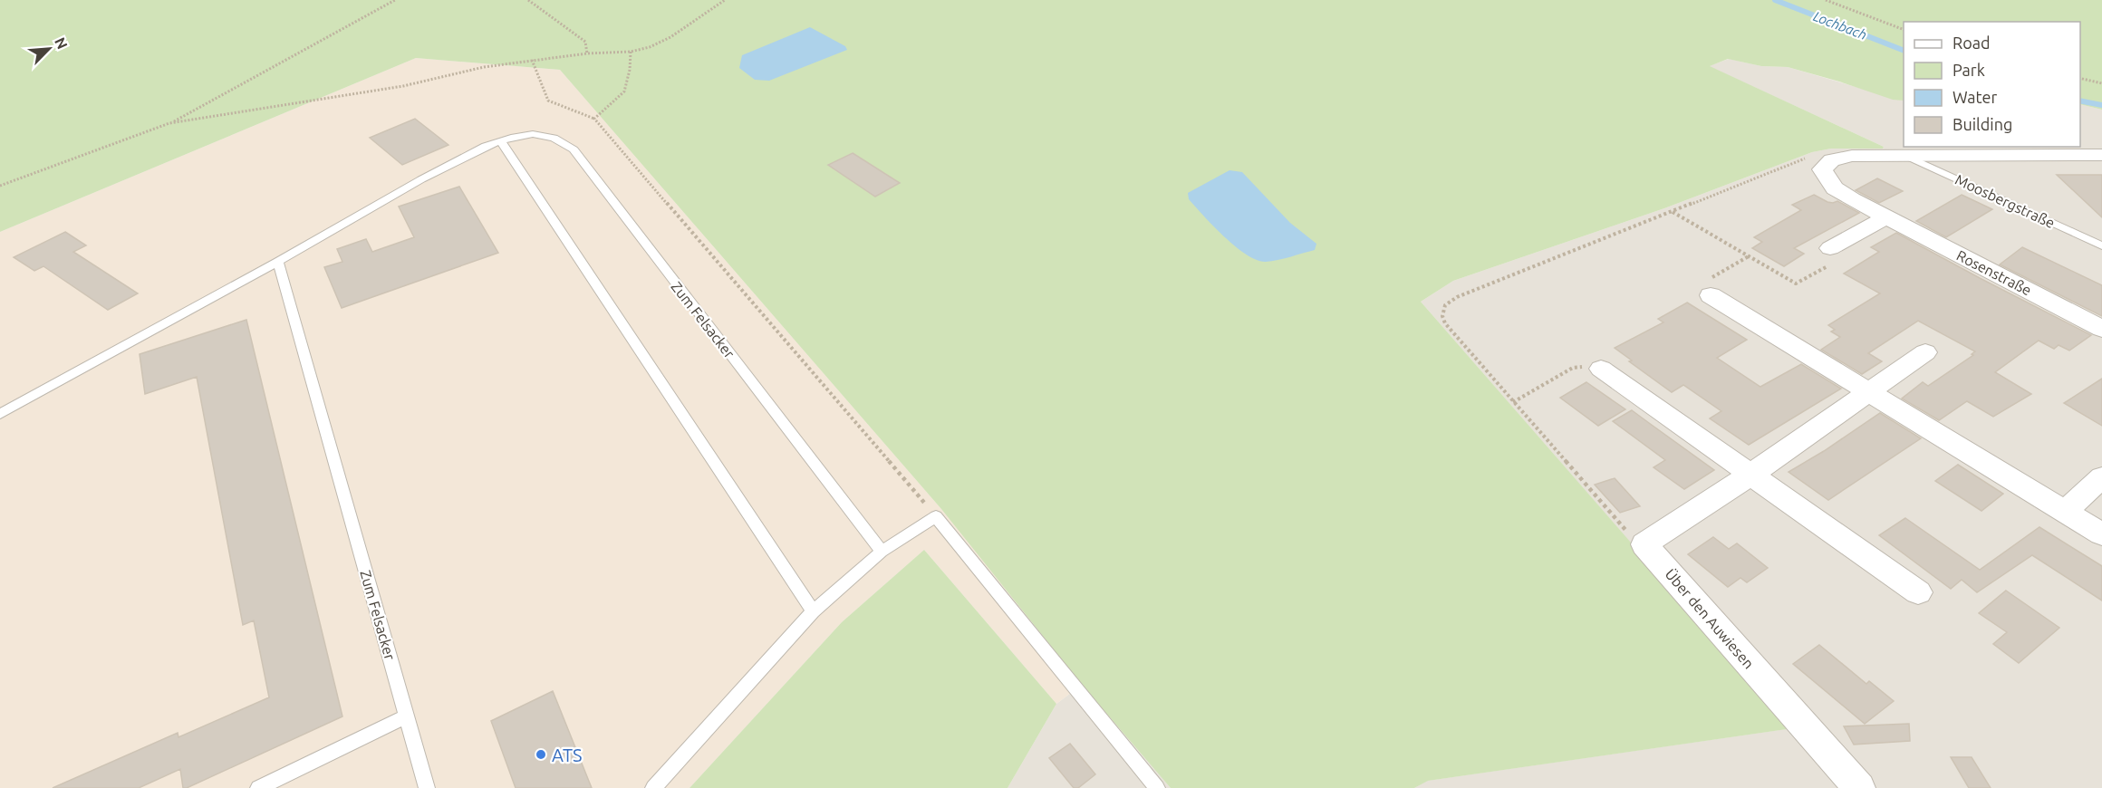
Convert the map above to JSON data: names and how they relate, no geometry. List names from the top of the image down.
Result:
{
  "streets": {
    "street": ["Moosbergstraße", "Rosenstraße", "Über den Auwiesen"],
    "lane": ["Zum Felsacker"]
  },
  "crossings": [
    ["Moosbergstraße", "Rosenstraße"]
  ],
  "water": ["Lochbach"],
  "places": ["ATS"],
  "legend": [
    "Road",
    "Park",
    "Water",
    "Building"
  ],
  "north": "top right"
}
